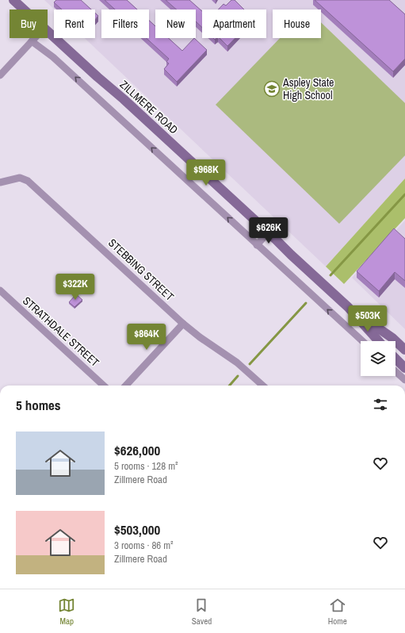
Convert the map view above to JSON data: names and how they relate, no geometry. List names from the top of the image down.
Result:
{
  "streets": {
    "main road": ["ZILLMERE ROAD"],
    "street": ["STEBBING STREET", "STRATHDALE STREET"]
  },
  "places": {
    "school or university": ["Aspley State High School"]
  },
  "page": {
    "chip": [
      "Buy",
      "Rent",
      "Filters",
      "New",
      "Apartment",
      "House"
    ],
    "price": [
      "$968K",
      "$626K",
      "$322K",
      "$503K",
      "$864K"
    ],
    "heading": "5 homes",
    "list": [
      {
        "name": "$626,000",
        "note": "5 rooms · 128 m² · Zillmere Road"
      },
      {
        "name": "$503,000",
        "note": "3 rooms · 86 m² · Zillmere Road"
      }
    ],
    "tabs": ["Map", "Saved", "Home"]
  }
}
